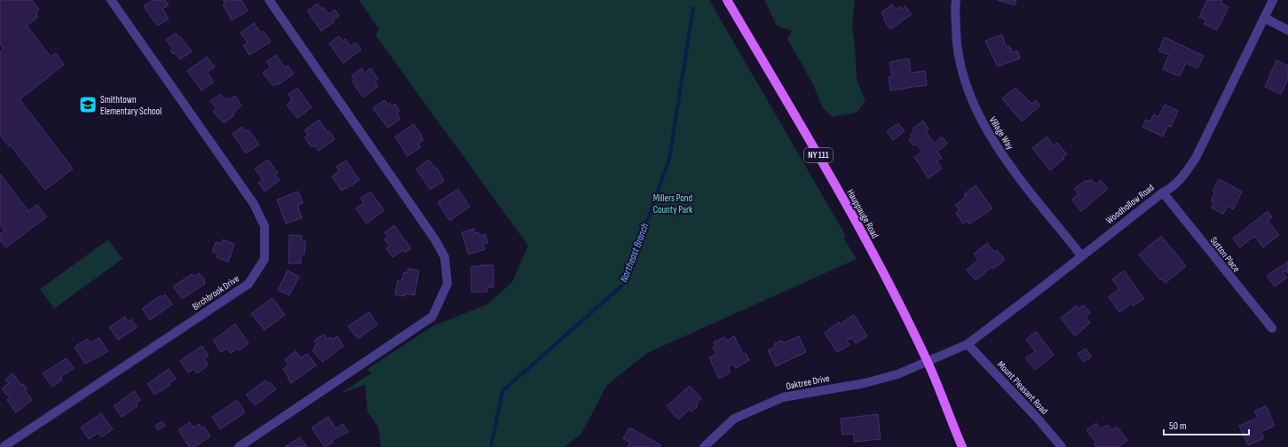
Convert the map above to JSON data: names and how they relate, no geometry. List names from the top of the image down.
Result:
{
  "streets": {
    "main road": ["NY 111", "Hauppauge Road"],
    "street": [
      "Village Way",
      "Woodhollow Road",
      "Sutton Place",
      "Birchbrook Drive",
      "Oaktree Drive",
      "Mount Pleasant Road"
    ]
  },
  "crossings": [
    ["Village Way", "Woodhollow Road"],
    ["Woodhollow Road", "Hauppauge Road"],
    ["Woodhollow Road", "Sutton Place"],
    ["Woodhollow Road", "Oaktree Drive"],
    ["Woodhollow Road", "Mount Pleasant Road"],
    ["Hauppauge Road", "Oaktree Drive"]
  ],
  "water": ["Northeast Branch"],
  "parks": ["Millers Pond County Park"],
  "places": {
    "school or university": ["Smithtown Elementary School"]
  },
  "scale_bar": "50 m"
}
